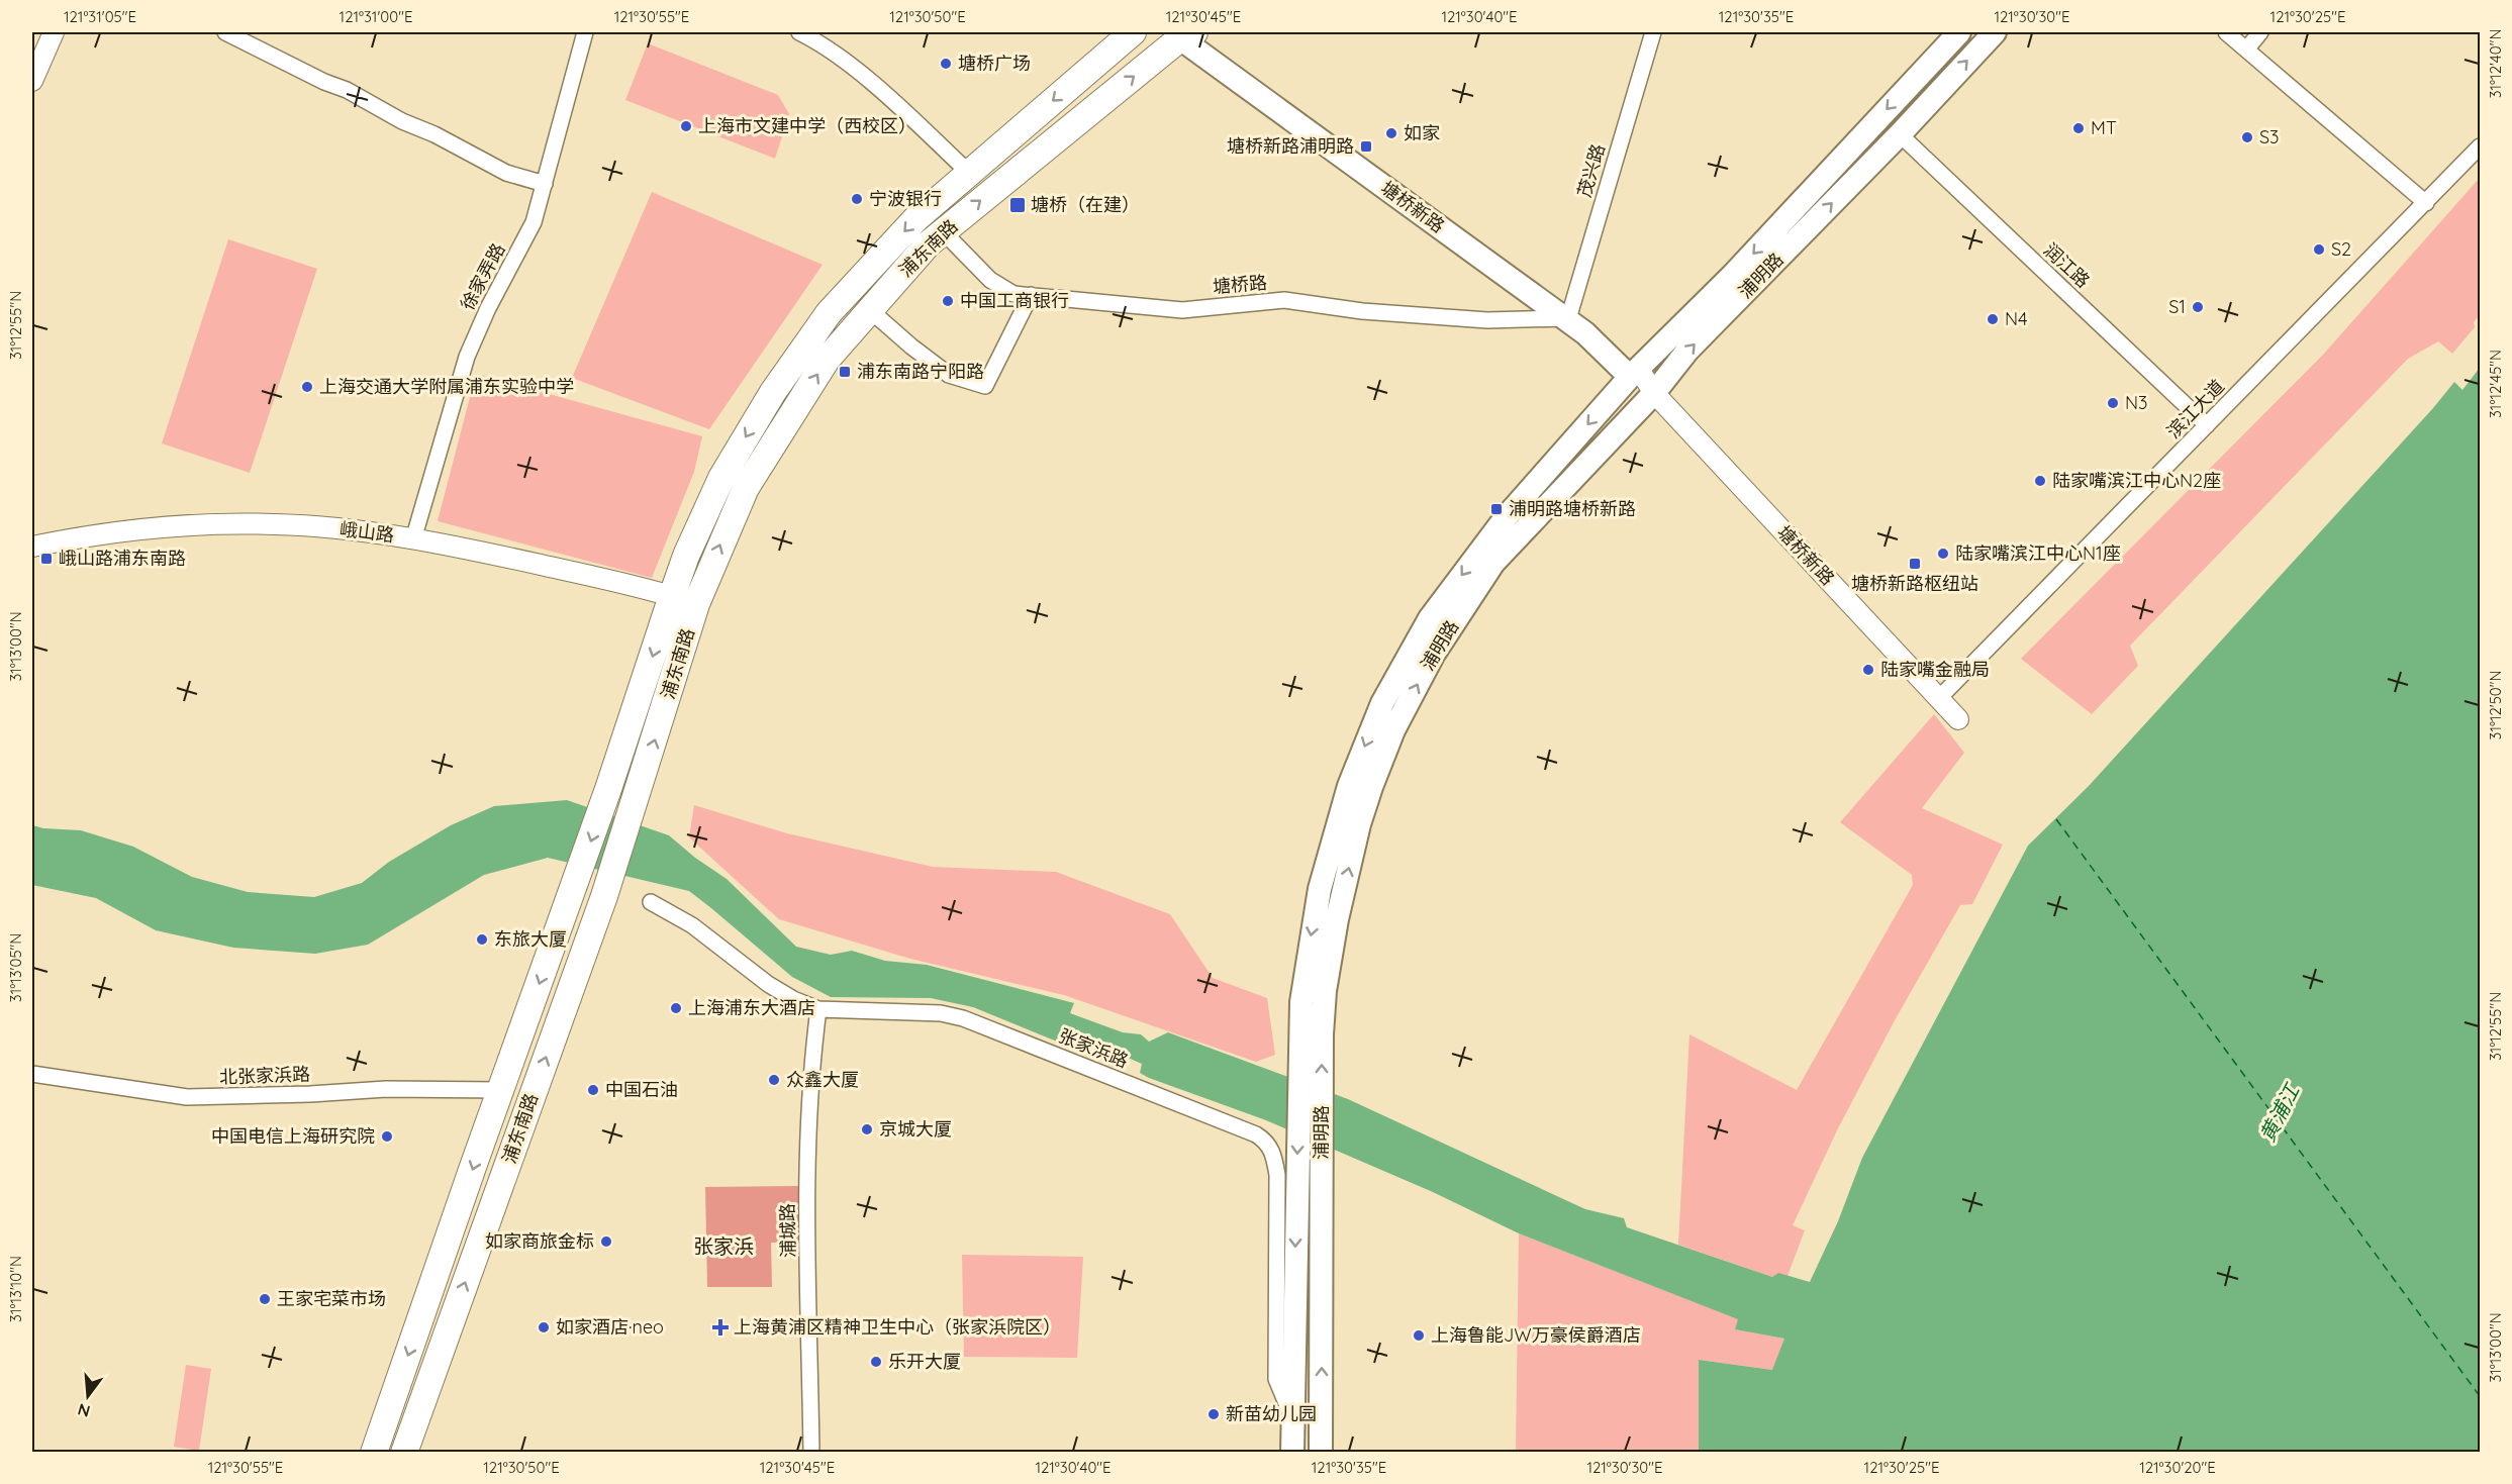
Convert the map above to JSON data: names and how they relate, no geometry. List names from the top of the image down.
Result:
{
  "streets": {
    "main road": ["塘桥新路", "浦东南路", "浦明路"],
    "street": [
      "茂兴路",
      "润江路",
      "徐家弄路",
      "塘桥路",
      "滨江大道",
      "峨山路",
      "张家浜路",
      "北张家浜路",
      "浦城路"
    ]
  },
  "crossings": [
    ["茂兴路", "塘桥新路"],
    ["茂兴路", "塘桥路"],
    ["塘桥新路", "浦东南路"],
    ["塘桥新路", "浦明路"],
    ["塘桥新路", "塘桥路"],
    ["塘桥新路", "滨江大道"],
    ["浦东南路", "塘桥路"],
    ["浦东南路", "峨山路"],
    ["浦东南路", "北张家浜路"],
    ["润江路", "浦明路"],
    ["润江路", "滨江大道"],
    ["浦明路", "张家浜路"],
    ["徐家弄路", "峨山路"],
    ["张家浜路", "浦城路"]
  ],
  "districts": ["张家浜"],
  "water": ["黄浦江"],
  "places": {
    "other": [
      "塘桥广场",
      "上海市文建中学（西校区）",
      "MT",
      "如家",
      "S3",
      "宁波银行",
      "S2",
      "中国工商银行",
      "S1",
      "N4",
      "上海交通大学附属浦东实验中学",
      "N3",
      "陆家嘴滨江中心N2座",
      "陆家嘴滨江中心N1座",
      "陆家嘴金融局",
      "东旅大厦",
      "上海浦东大酒店",
      "众鑫大厦",
      "中国石油",
      "京城大厦",
      "中国电信上海研究院",
      "如家商旅金标",
      "王家宅菜市场",
      "如家酒店·neo",
      "上海鲁能JW万豪侯爵酒店",
      "乐开大厦",
      "新苗幼儿园"
    ],
    "transit": [
      "塘桥新路浦明路",
      "塘桥（在建）",
      "浦东南路宁阳路",
      "浦明路塘桥新路",
      "峨山路浦东南路",
      "塘桥新路枢纽站"
    ],
    "health": ["上海黄浦区精神卫生中心（张家浜院区）"]
  },
  "north": "bottom",
  "coordinates": [
    "121°31'05\"E",
    "121°31'00\"E",
    "121°30'55\"E",
    "121°30'50\"E",
    "121°30'45\"E",
    "121°30'40\"E",
    "121°30'35\"E",
    "121°30'30\"E",
    "121°30'25\"E",
    "31°12'40\"N",
    "31°12'55\"N",
    "31°12'45\"N",
    "31°13'00\"N",
    "31°12'50\"N",
    "31°13'05\"N",
    "31°13'10\"N",
    "121°30'20\"E"
  ]
}
